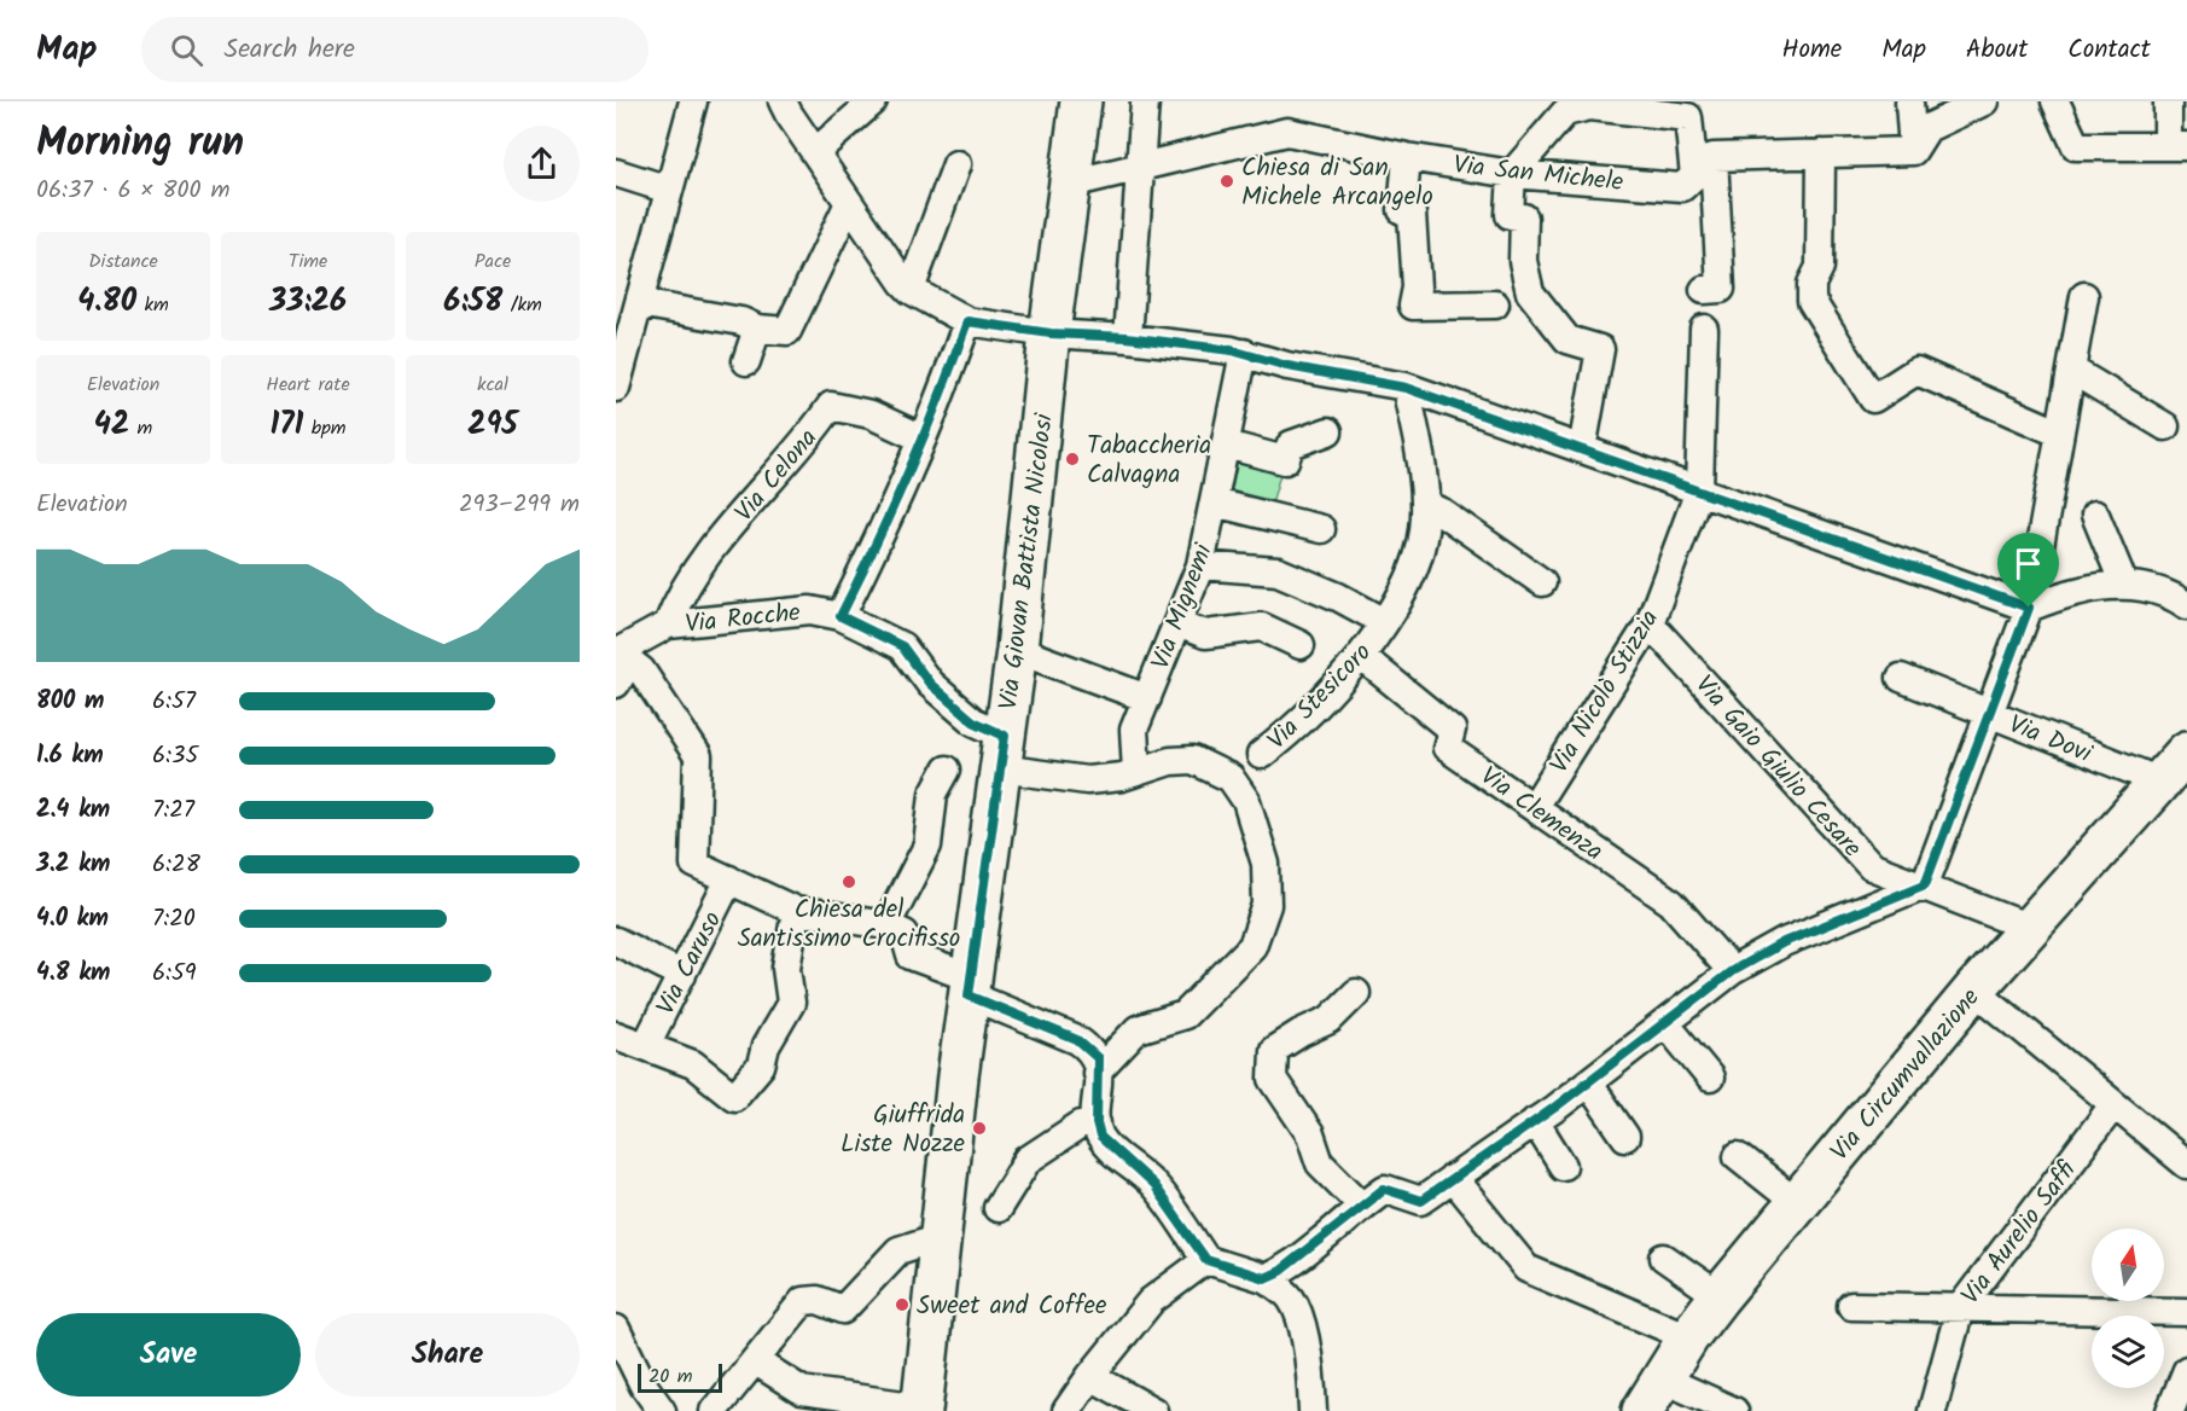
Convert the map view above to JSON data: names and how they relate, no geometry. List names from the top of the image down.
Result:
{
  "streets": {
    "street": [
      "Via San Michele",
      "Via Celona",
      "Via Giovan Battista Nicolosi",
      "Via Mignemi",
      "Via Rocche",
      "Via Nicolò Stizzia",
      "Via Stesicoro",
      "Via Dovi",
      "Via Gaio Giulio Cesare",
      "Via Clemenza",
      "Via Caruso",
      "Via Circumvallazione",
      "Via Aurelio Saffi"
    ]
  },
  "crossings": [
    ["Via San Michele", "Via Giovan Battista Nicolosi"],
    ["Via Celona", "Via Rocche"],
    ["Via Giovan Battista Nicolosi", "Via Rocche"],
    ["Via Mignemi", "Via Rocche"],
    ["Via Nicolò Stizzia", "Via Gaio Giulio Cesare"],
    ["Via Nicolò Stizzia", "Via Clemenza"],
    ["Via Stesicoro", "Via Clemenza"],
    ["Via Dovi", "Via Circumvallazione"],
    ["Via Gaio Giulio Cesare", "Via Circumvallazione"]
  ],
  "places": [
    "Chiesa di San Michele Arcangelo",
    "Tabaccheria Calvagna",
    "Chiesa del Santissimo Crocifisso",
    "Giuffrida Liste Nozze",
    "Sweet and Coffee"
  ],
  "scale_bar": "20 m",
  "north": "top",
  "page": {
    "header": "Map",
    "search": "Search here",
    "nav": [
      "Home",
      "Map",
      "About",
      "Contact"
    ],
    "heading": ["Morning run", "06:37 · 6 × 800 m"],
    "stats": [
      ["Distance", "4.80 km"],
      ["Time", "33:26"],
      ["Pace", "6:58 /km"],
      ["Elevation", "42 m"],
      ["Heart rate", "171 bpm"],
      ["kcal", "295"]
    ],
    "chart": ["Elevation", "293–299 m"],
    "list": [
      {
        "name": "800 m",
        "note": "6:57"
      },
      {
        "name": "1.6 km",
        "note": "6:35"
      },
      {
        "name": "2.4 km",
        "note": "7:27"
      },
      {
        "name": "3.2 km",
        "note": "6:28"
      },
      {
        "name": "4.0 km",
        "note": "7:20"
      },
      {
        "name": "4.8 km",
        "note": "6:59"
      }
    ],
    "buttons": ["Save", "Share"],
    "scale": "20 m"
  }
}
